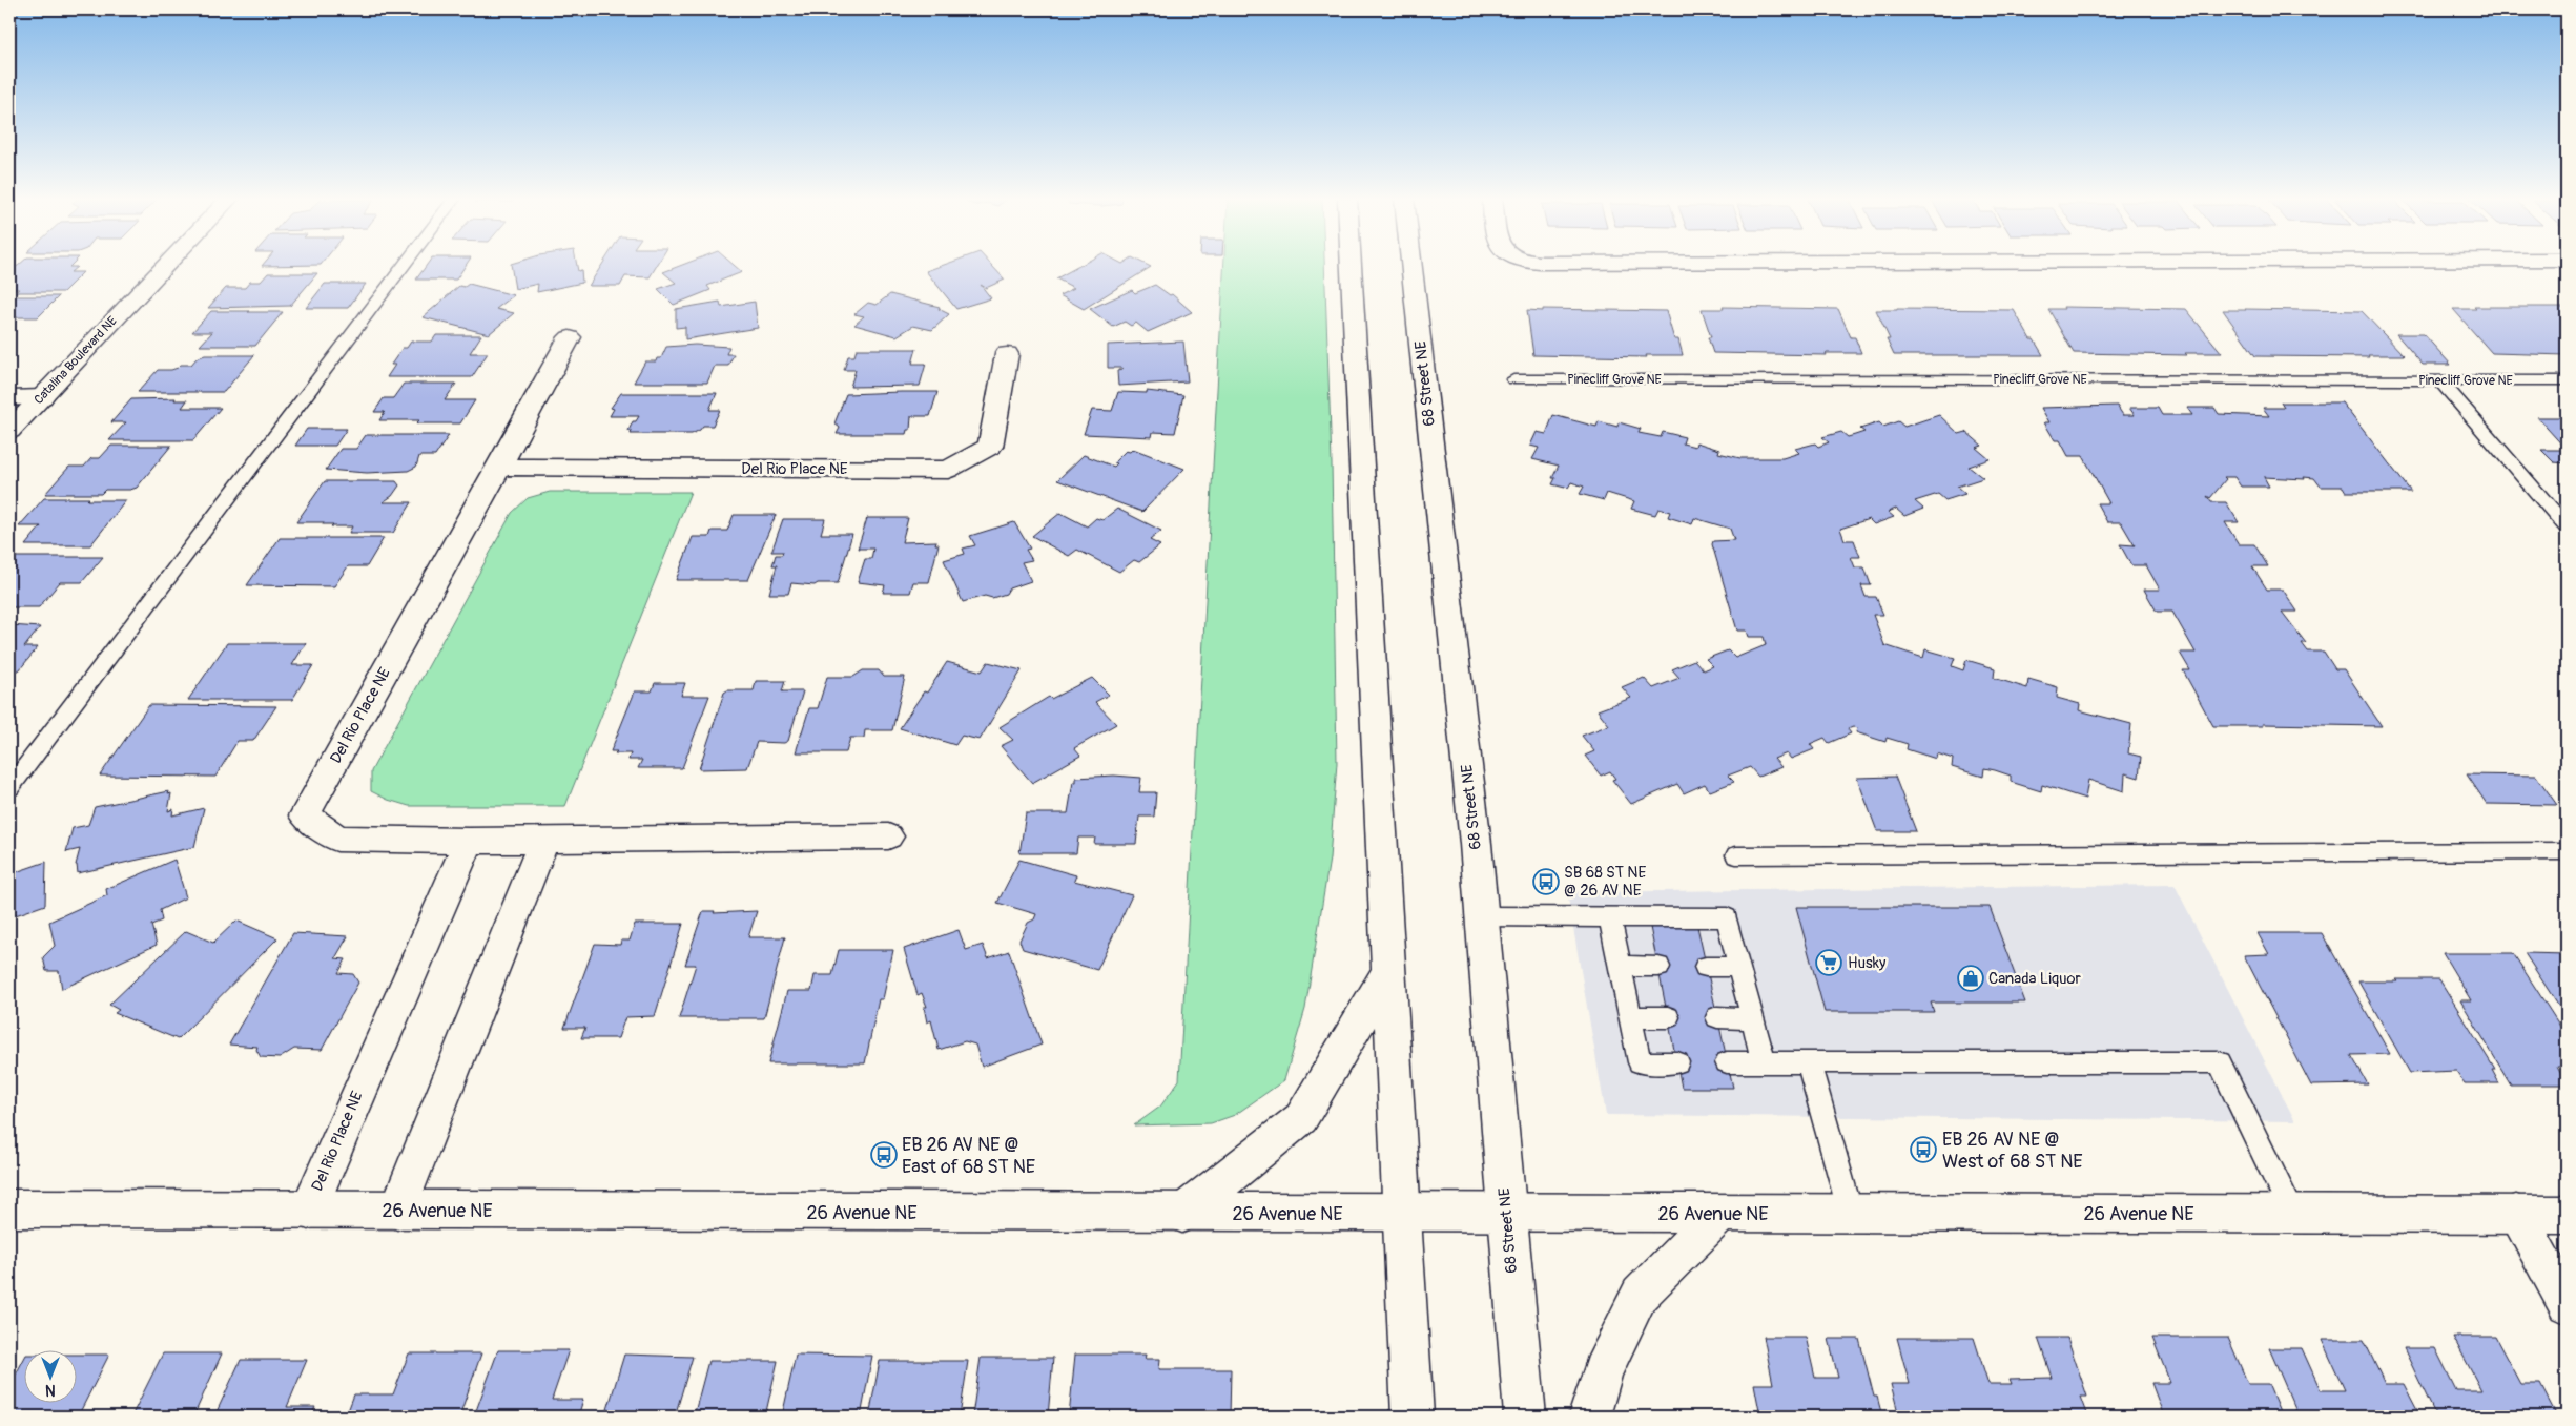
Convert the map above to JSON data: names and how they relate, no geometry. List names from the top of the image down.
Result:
{
  "streets": {
    "street": [
      "Catalina Boulevard NE",
      "68 Street NE",
      "Del Rio Place NE",
      "26 Avenue NE"
    ],
    "lane": ["Pinecliff Grove NE"]
  },
  "crossings": [
    ["68 Street NE", "26 Avenue NE"],
    ["Del Rio Place NE", "26 Avenue NE"]
  ],
  "places": {
    "bus stop": ["SB 68 ST NE @ 26 AV NE", "EB 26 AV NE @ West of 68 ST NE", "EB 26 AV NE @ East of 68 ST NE"],
    "supermarket": ["Husky"],
    "shop": ["Canada Liquor"]
  },
  "north": "bottom"
}
